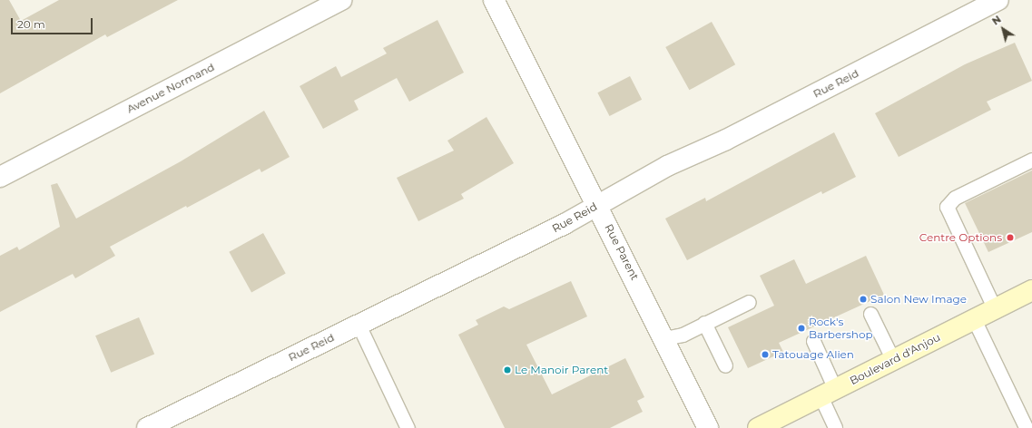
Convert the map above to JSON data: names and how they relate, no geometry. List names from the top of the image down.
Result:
{
  "streets": {
    "street": [
      "Rue Reid",
      "Avenue Normand",
      "Rue Parent",
      "Boulevard d'Anjou"
    ]
  },
  "crossings": [
    ["Rue Reid", "Rue Parent"]
  ],
  "places": [
    "Centre Options",
    "Salon New Image",
    "Rock's Barbershop",
    "Tatouage Alien",
    "Le Manoir Parent"
  ],
  "scale_bar": "20 m",
  "north": "top left"
}
